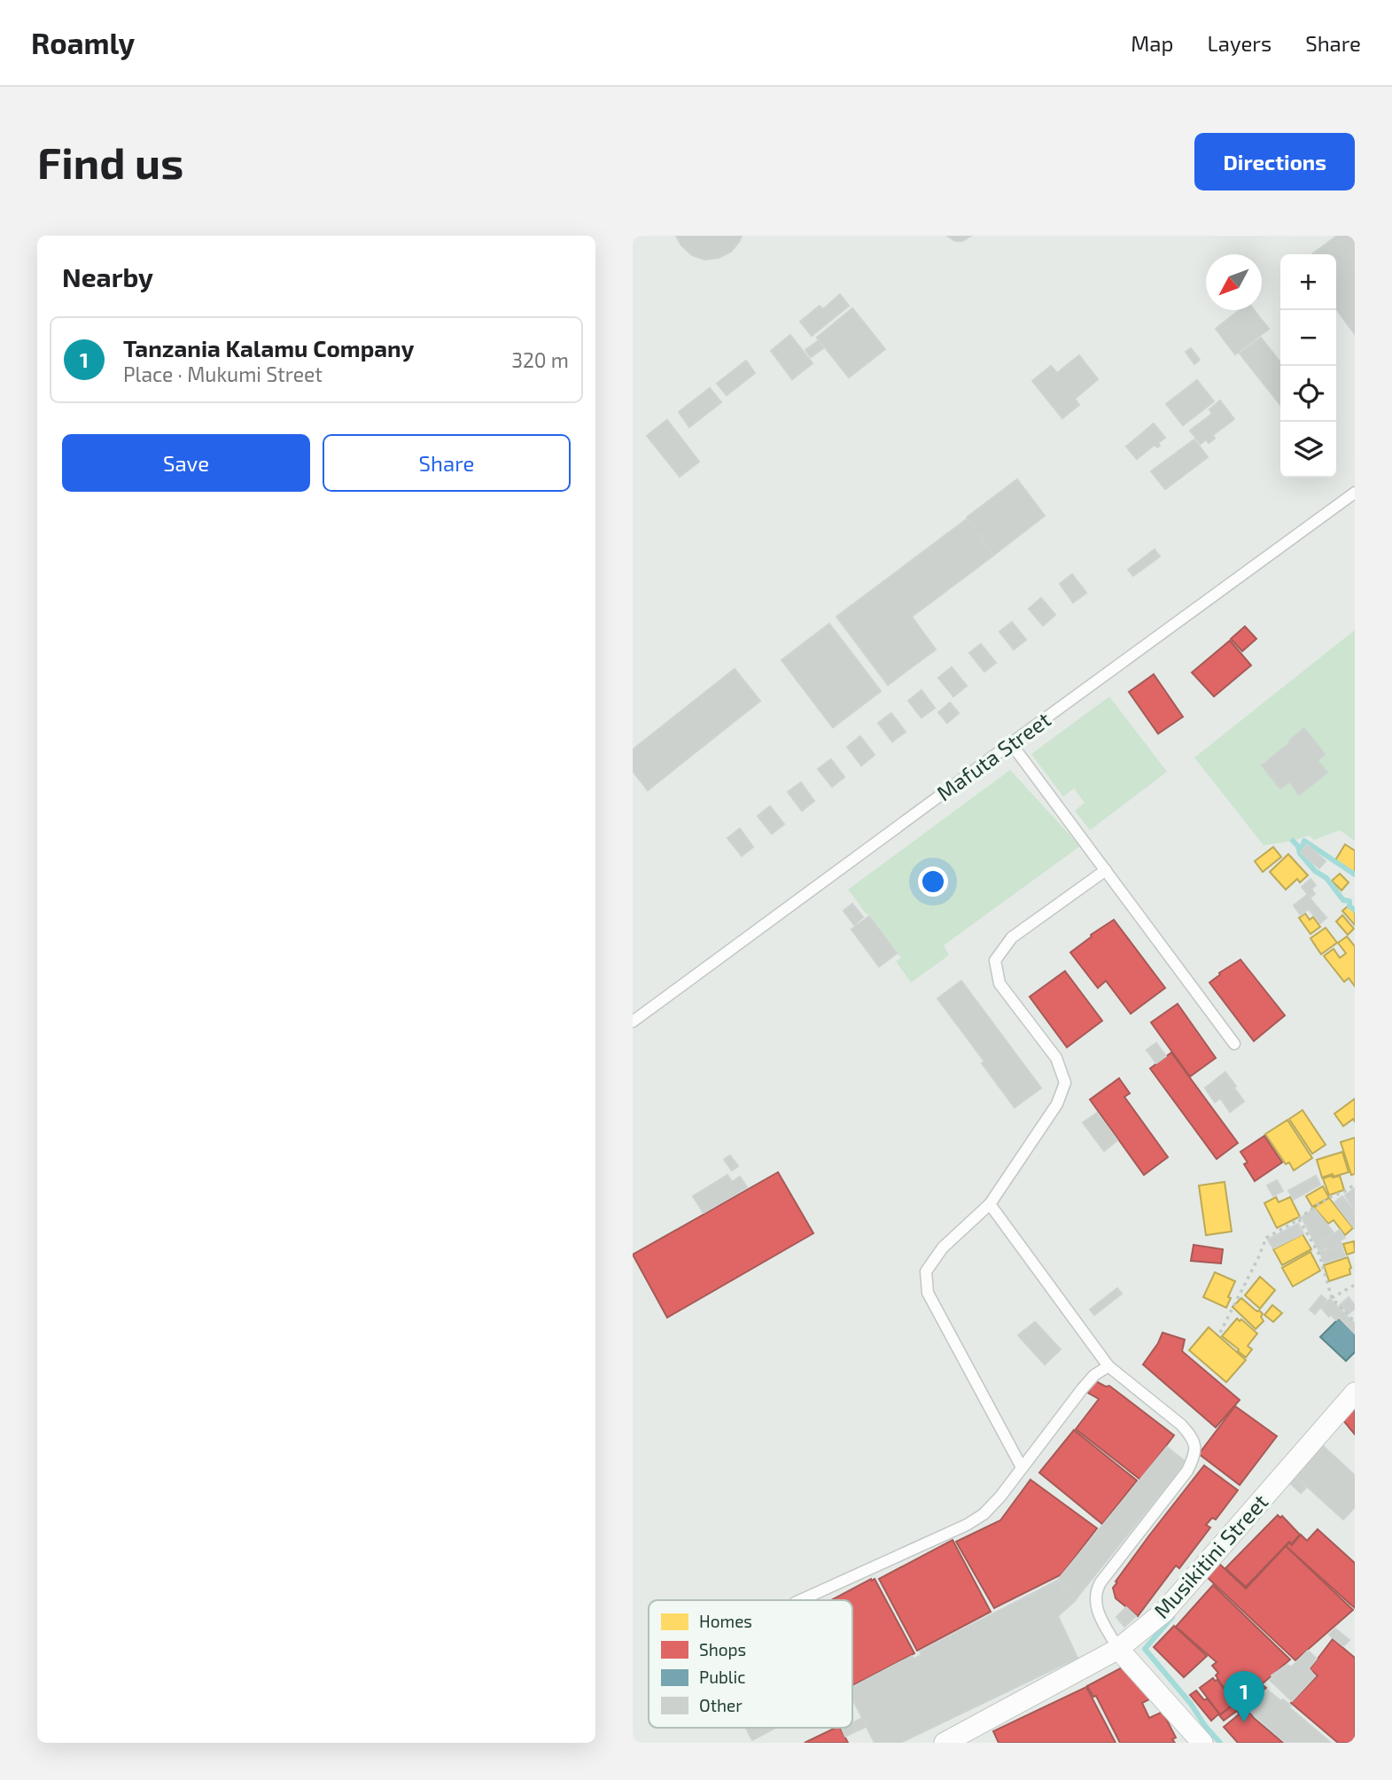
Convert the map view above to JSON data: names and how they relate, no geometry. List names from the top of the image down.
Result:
{
  "streets": {
    "street": ["Musikitini Street"],
    "lane": ["Mafuta Street"]
  },
  "legend": [
    "Homes",
    "Shops",
    "Public",
    "Other"
  ],
  "north": "bottom left",
  "page": {
    "header": "Roamly",
    "nav": ["Map", "Layers", "Share"],
    "buttons": [
      "Directions",
      ["Save", "Share"]
    ],
    "title": "Find us",
    "heading": "Nearby",
    "map_buttons": ["+", "−"],
    "list": [
      {
        "mark": "1",
        "name": "Tanzania Kalamu Company",
        "note": "Place · Mukumi Street",
        "value": "320 m"
      }
    ],
    "pins": "1"
  }
}
